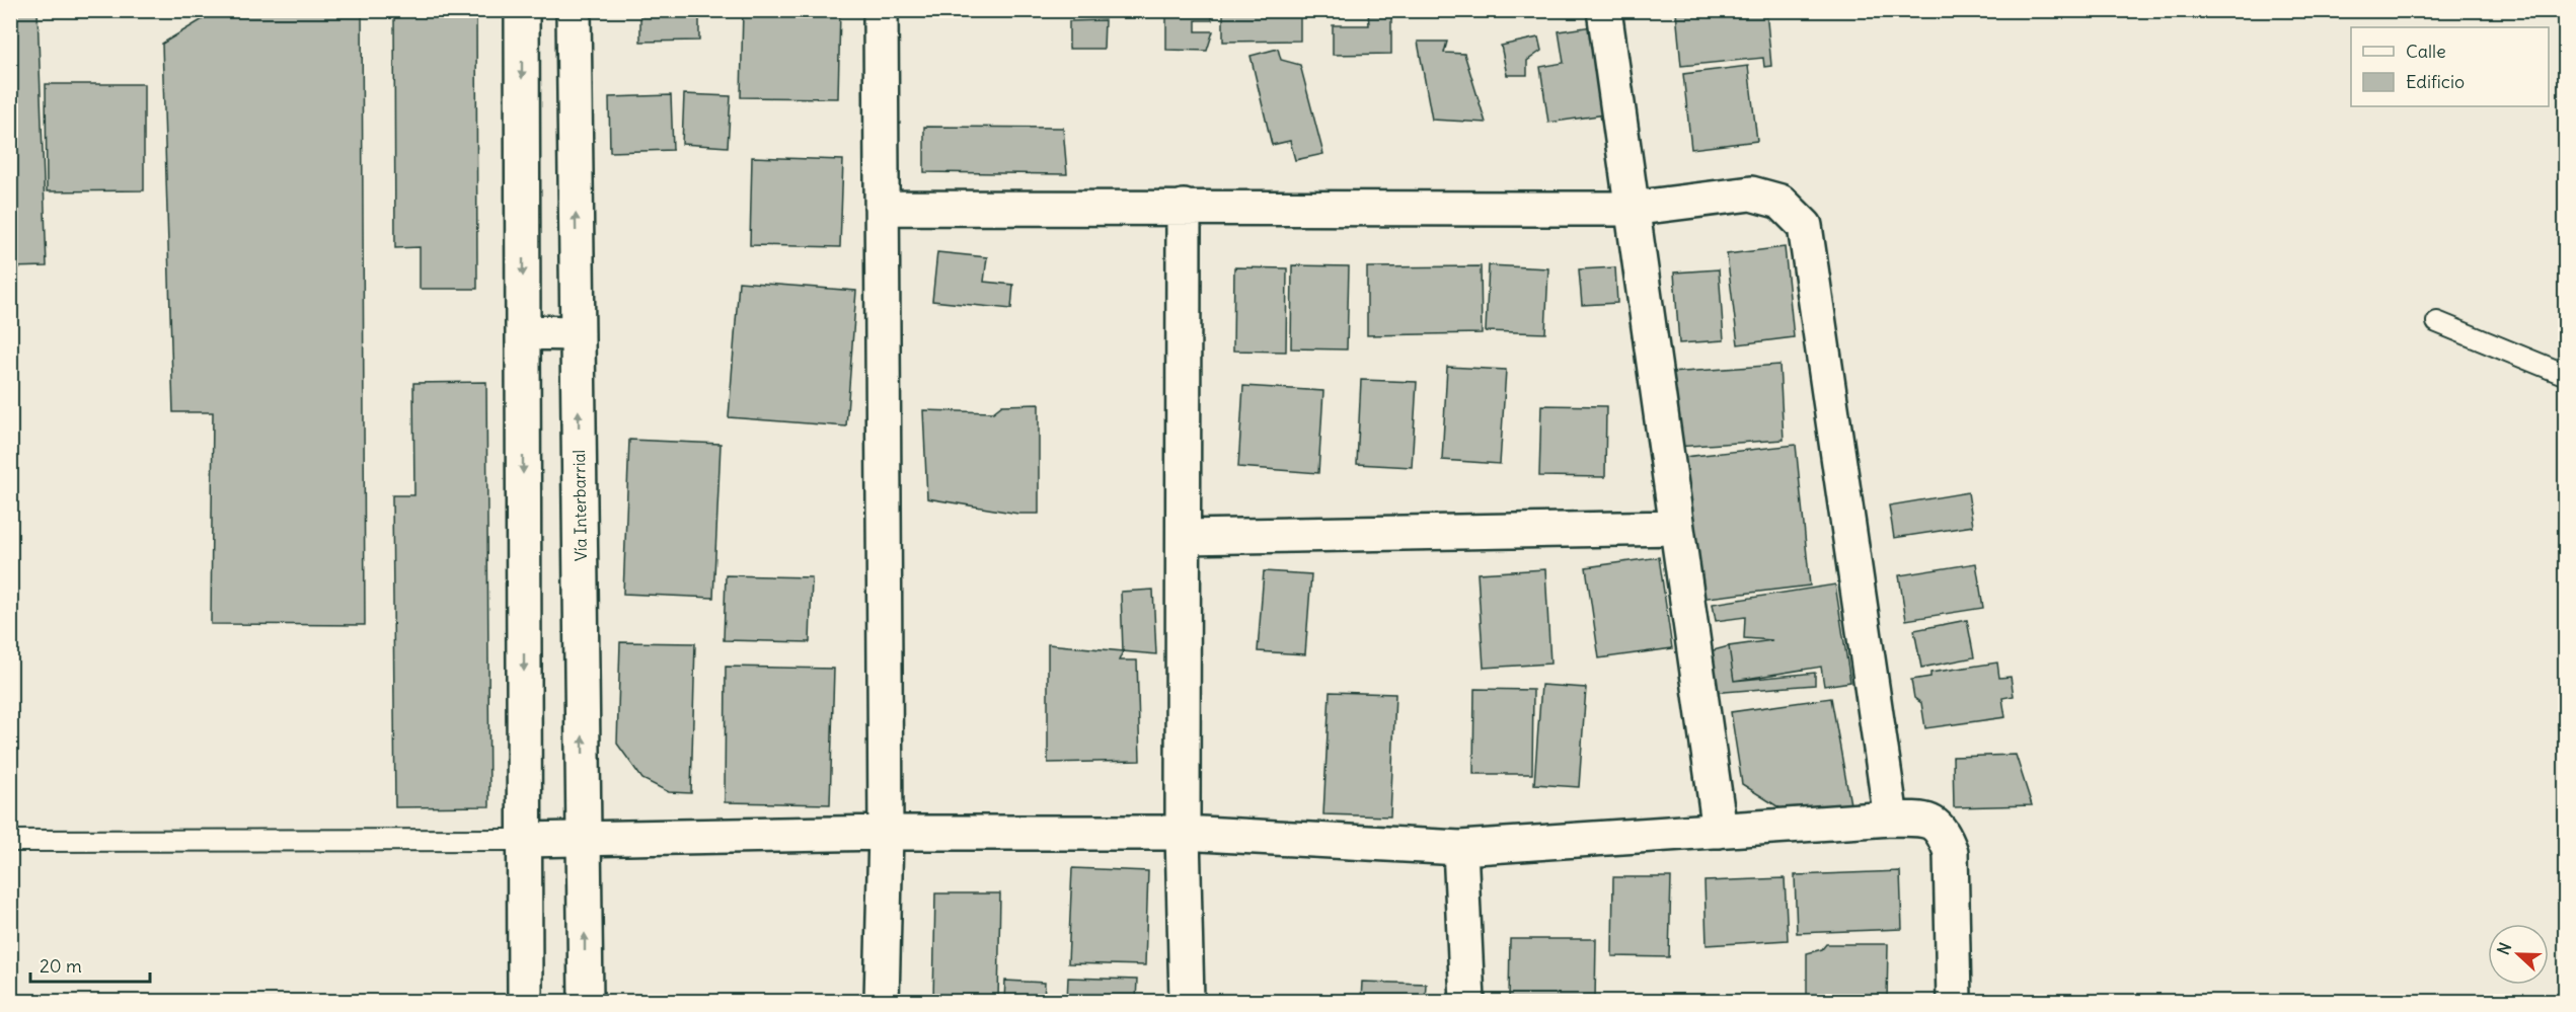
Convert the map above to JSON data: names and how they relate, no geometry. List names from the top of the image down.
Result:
{
  "streets": {
    "street": ["Vía Interbarrial"]
  },
  "legend": ["Calle", "Edificio"],
  "scale_bar": "20 m",
  "north": "left"
}
